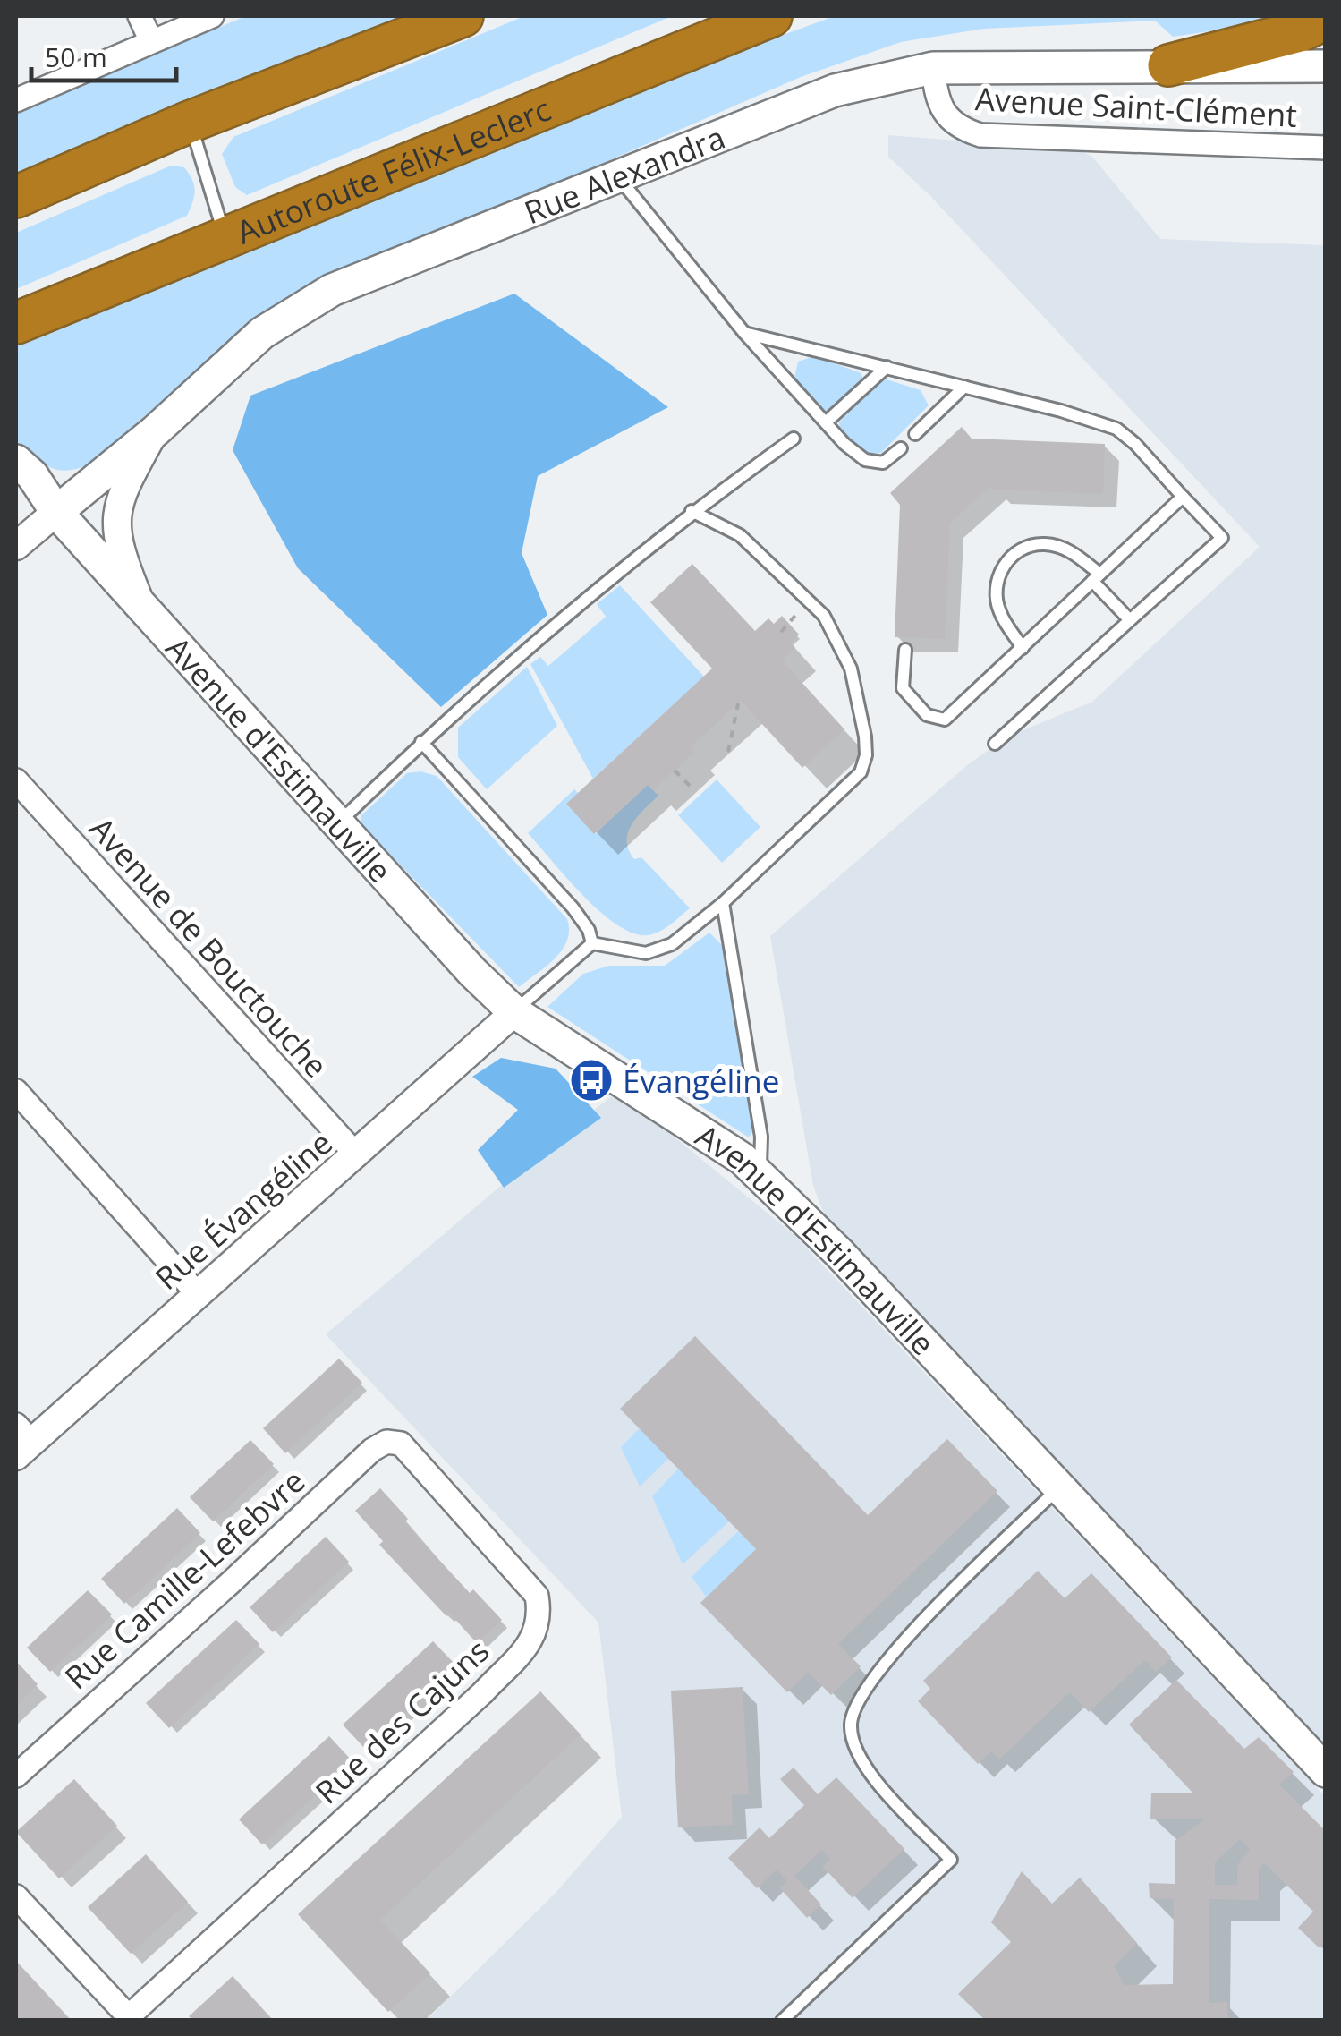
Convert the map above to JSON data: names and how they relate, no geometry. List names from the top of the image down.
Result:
{
  "streets": {
    "highway": ["Autoroute Félix-Leclerc"],
    "main road": ["Rue Alexandra", "Avenue d'Estimauville"],
    "street": [
      "Avenue Saint-Clément",
      "Avenue de Bouctouche",
      "Rue Évangéline",
      "Rue Camille-Lefebvre",
      "Rue des Cajuns"
    ]
  },
  "crossings": [
    ["Avenue Saint-Clément", "Rue Alexandra"],
    ["Rue Alexandra", "Avenue d'Estimauville"],
    ["Avenue d'Estimauville", "Rue Évangéline"],
    ["Avenue de Bouctouche", "Rue Évangéline"],
    ["Rue Camille-Lefebvre", "Rue des Cajuns"]
  ],
  "places": {
    "bus stop": ["Évangéline"]
  },
  "scale_bar": "50 m"
}
